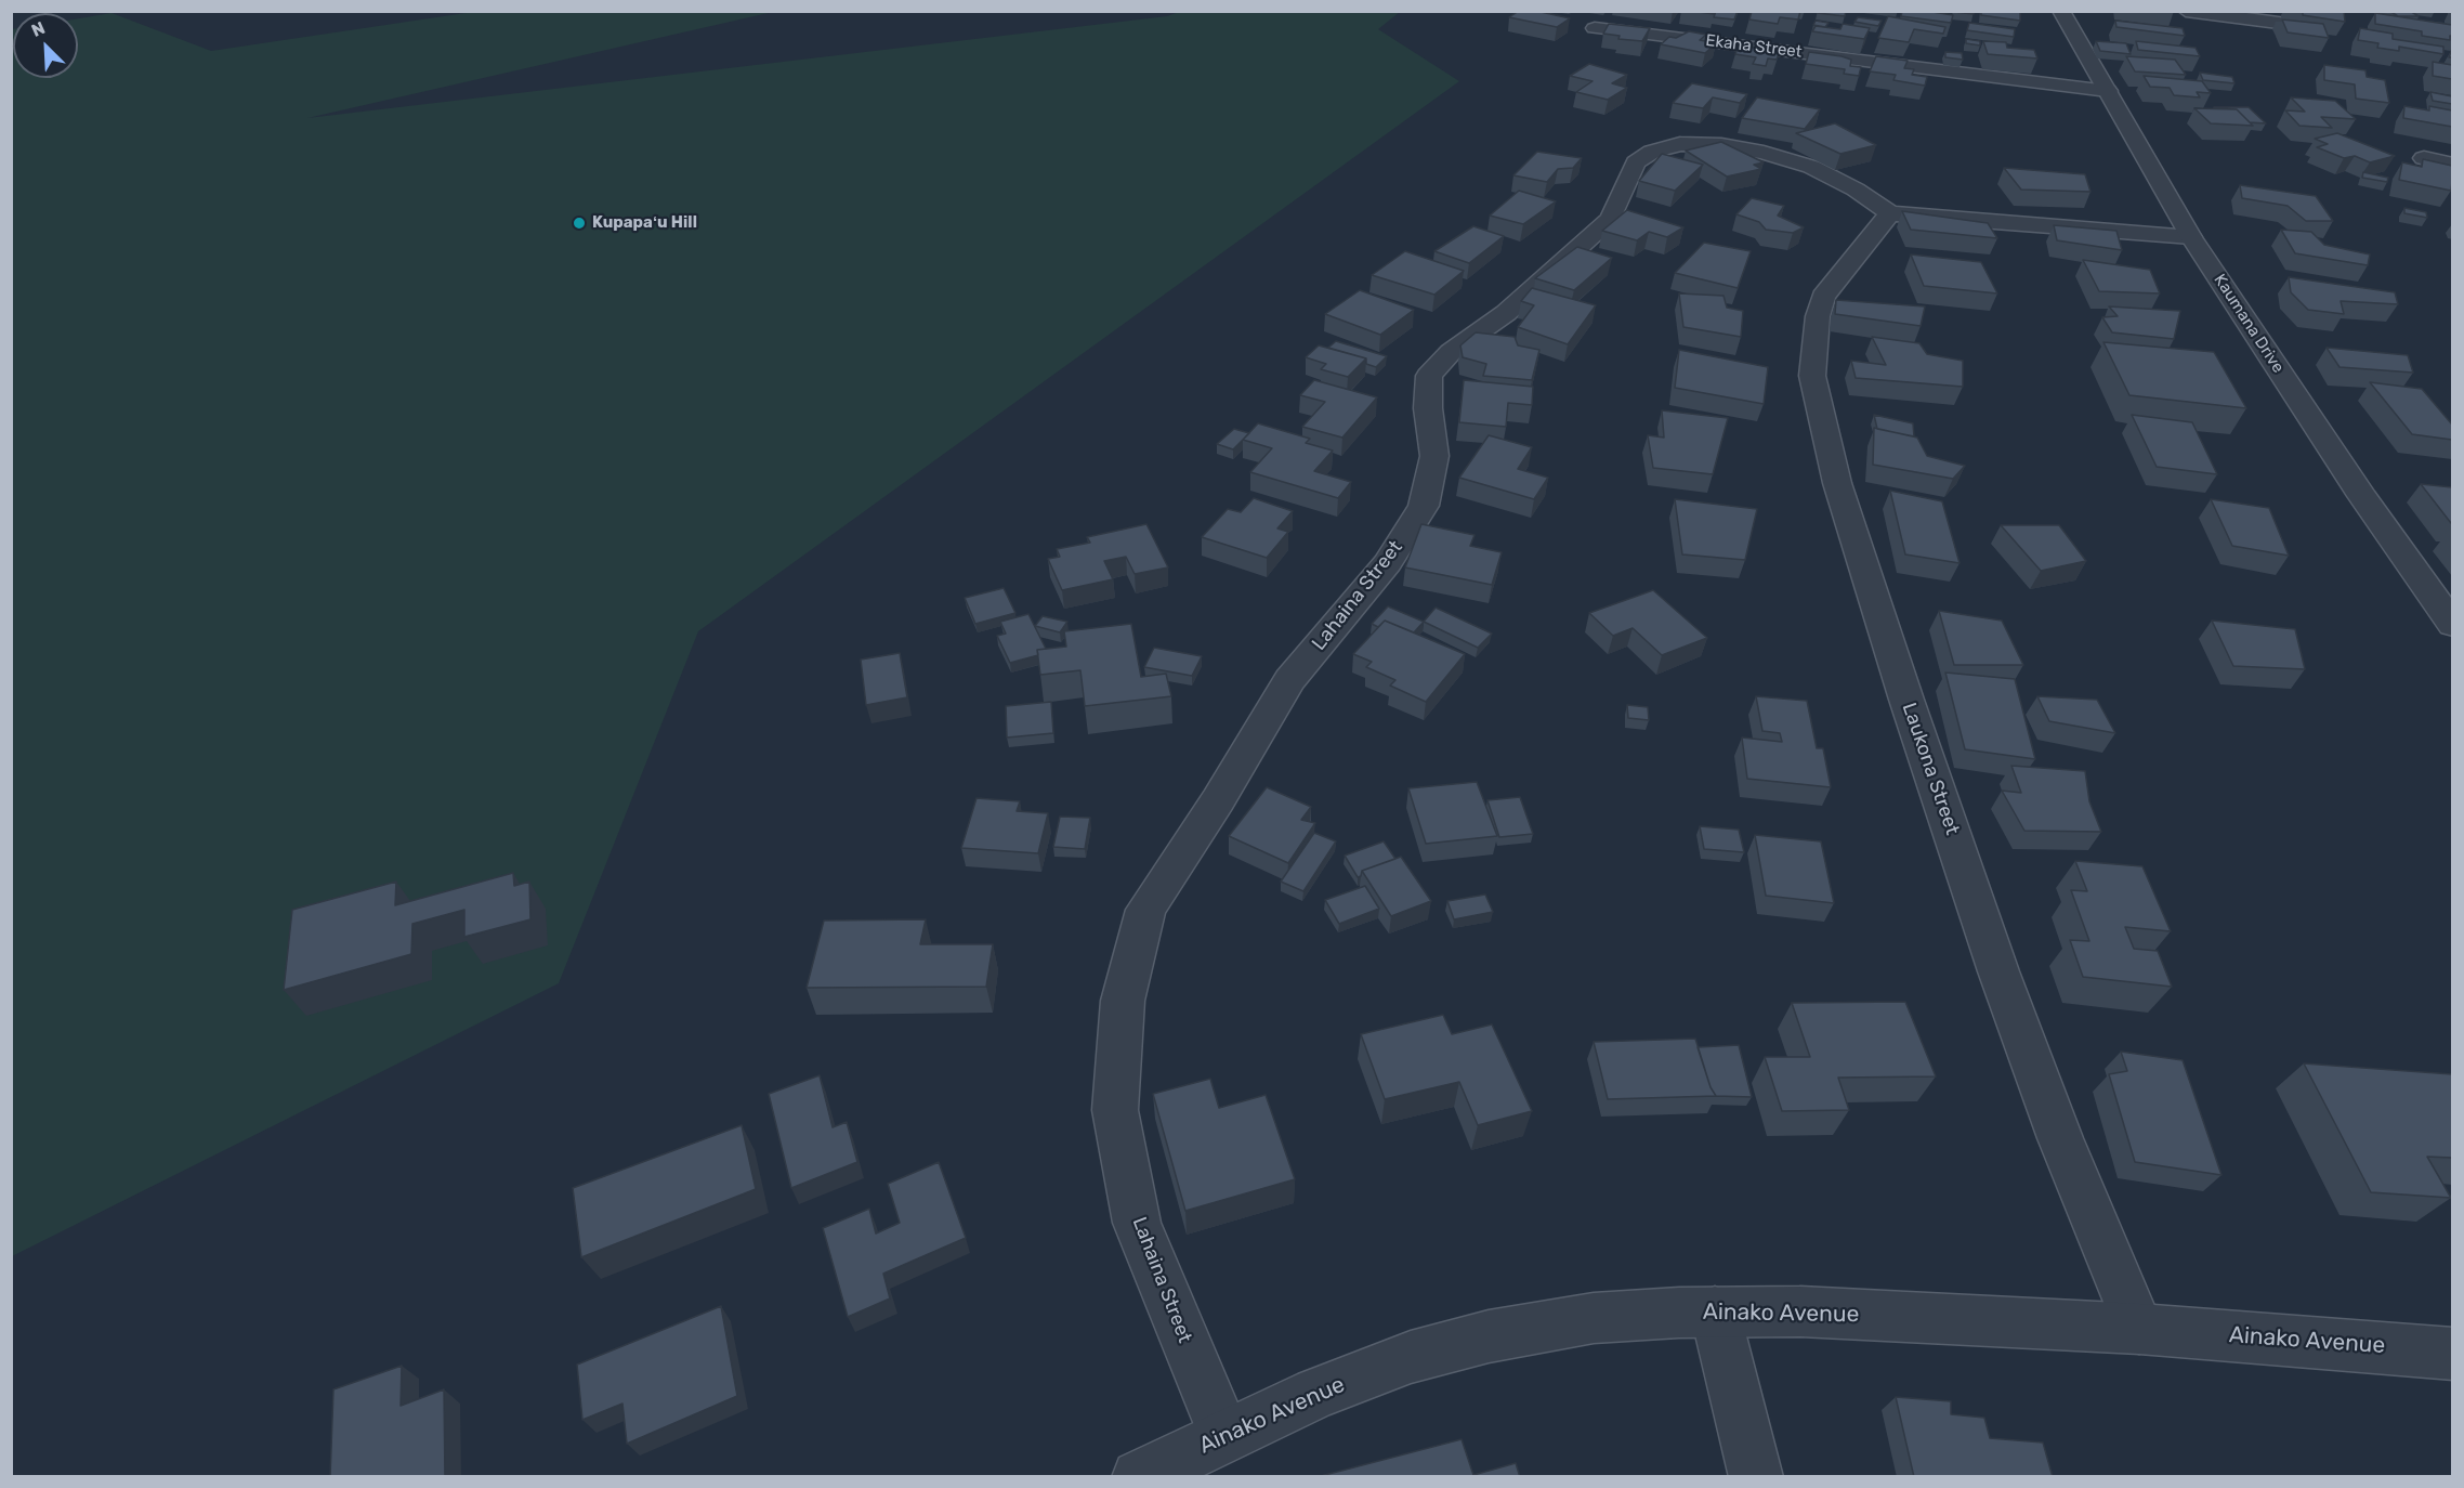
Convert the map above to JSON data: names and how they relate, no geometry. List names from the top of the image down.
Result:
{
  "streets": {
    "street": [
      "Ekaha Street",
      "Kaumana Drive",
      "Lahaina Street",
      "Laukona Street",
      "Ainako Avenue"
    ]
  },
  "crossings": [
    ["Ekaha Street", "Kaumana Drive"],
    ["Kaumana Drive", "Lahaina Street"],
    ["Lahaina Street", "Laukona Street"],
    ["Lahaina Street", "Ainako Avenue"],
    ["Laukona Street", "Ainako Avenue"]
  ],
  "places": ["Kupapaʻu Hill"],
  "north": "top left"
}
